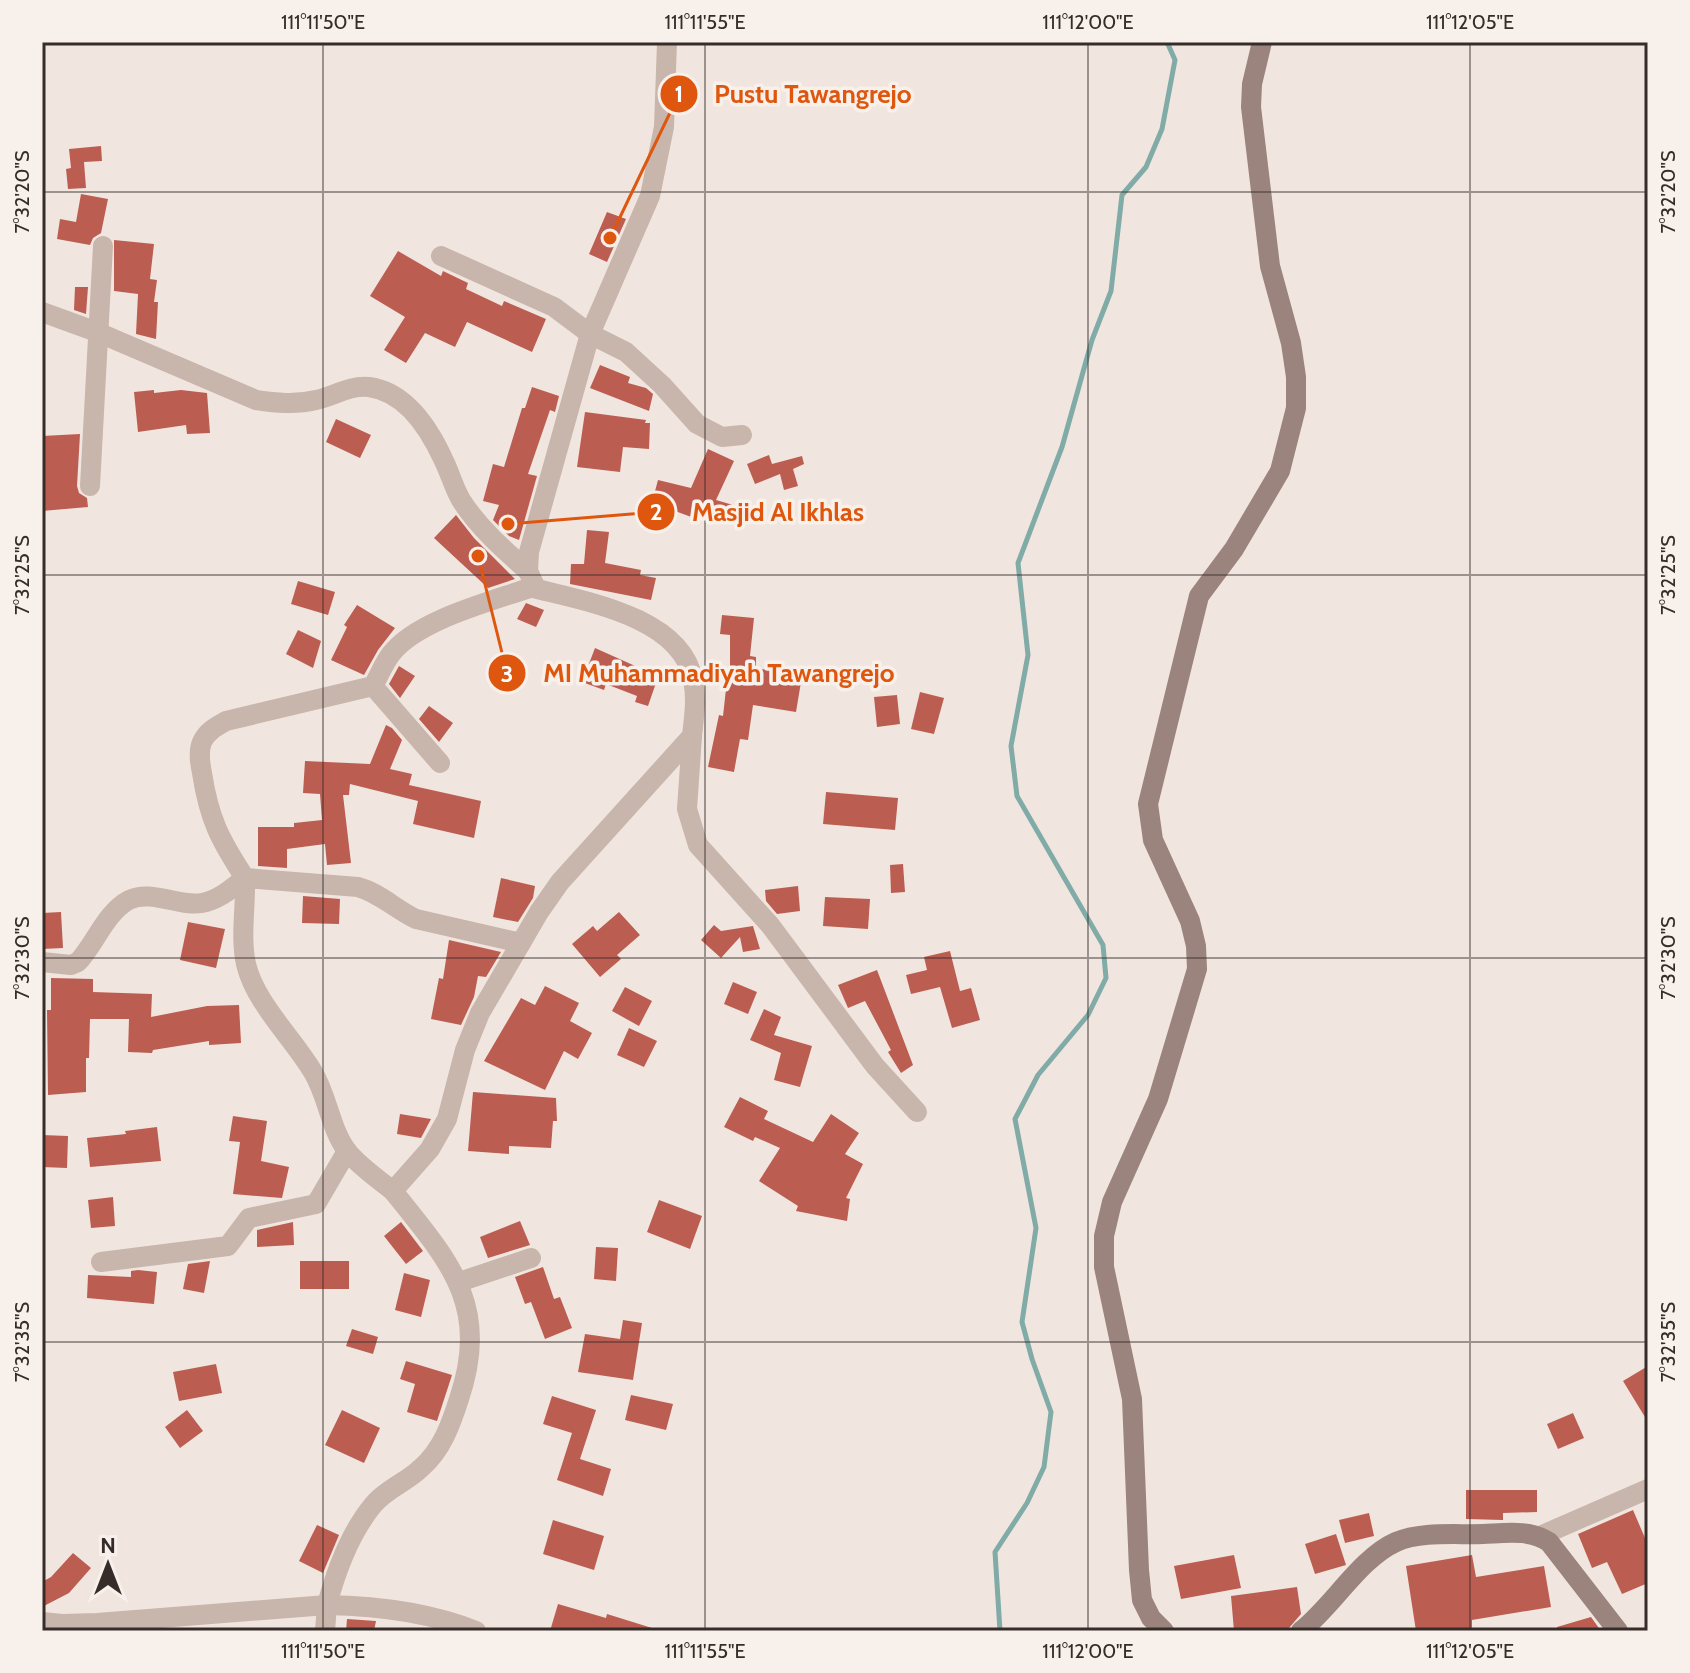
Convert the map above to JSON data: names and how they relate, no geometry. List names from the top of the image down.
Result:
{
  "places": ["Pustu Tawangrejo", "Masjid Al Ikhlas", "MI Muhammadiyah Tawangrejo"],
  "north": "top",
  "coordinates": [
    "111°11'50\"E",
    "111°11'55\"E",
    "111°12'00\"E",
    "111°12'05\"E",
    "7°32'20\"S",
    "7°32'25\"S",
    "7°32'30\"S",
    "7°32'35\"S"
  ]
}
